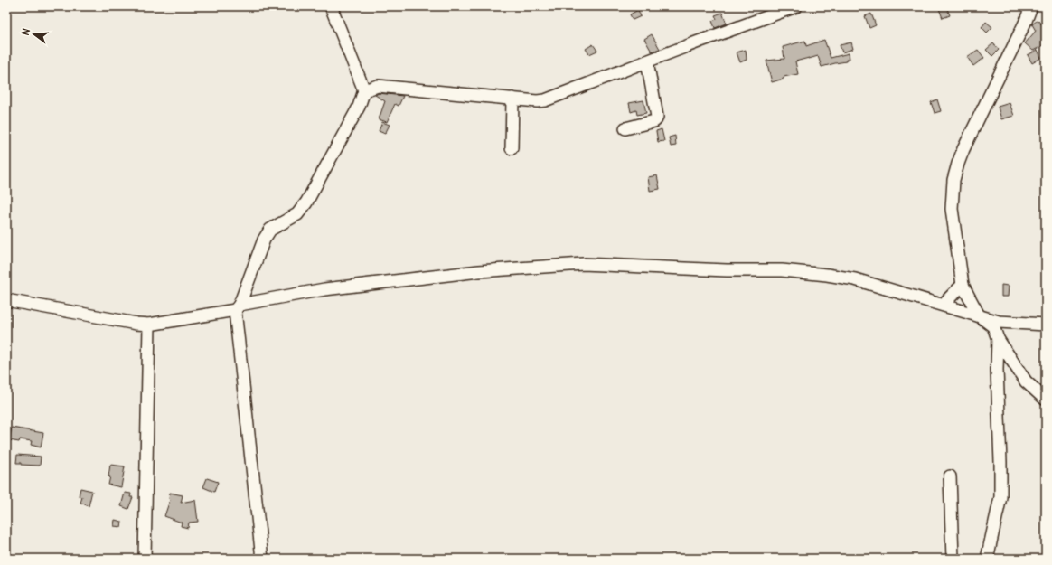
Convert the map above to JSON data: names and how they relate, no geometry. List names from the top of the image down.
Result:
{
  "north": "left"
}
